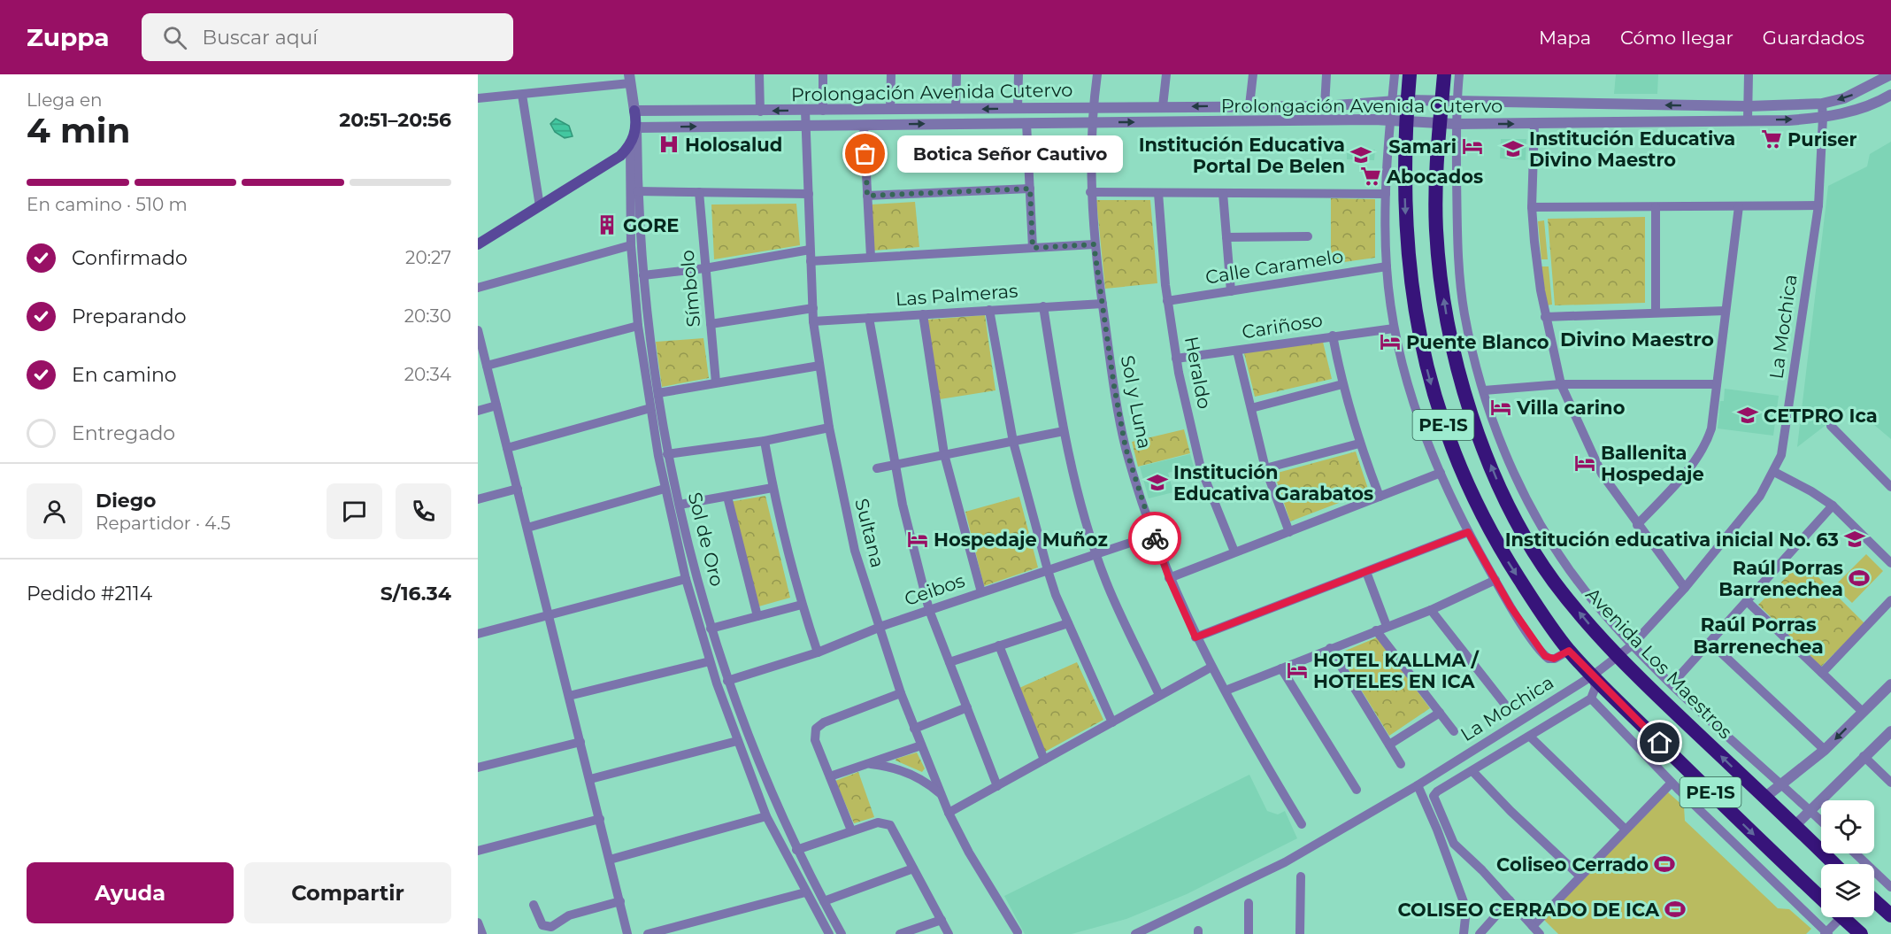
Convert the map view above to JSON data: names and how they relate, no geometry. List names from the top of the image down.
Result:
{
  "streets": {
    "highway": ["PE-1S", "Avenida Los Maestros"],
    "street": [
      "Prolongación Avenida Cutervo",
      "Calle Caramelo",
      "Símbolo",
      "Las Palmeras",
      "Cariñoso",
      "La Mochica",
      "Heraldo",
      "Sol y Luna",
      "Sultana",
      "Sol de Oro",
      "Ceibos"
    ]
  },
  "crossings": [
    ["Prolongación Avenida Cutervo", "La Mochica"],
    ["Prolongación Avenida Cutervo", "Sol y Luna"],
    ["Prolongación Avenida Cutervo", "PE-1S"],
    ["Prolongación Avenida Cutervo", "Sultana"],
    ["Prolongación Avenida Cutervo", "Sol de Oro"],
    ["Prolongación Avenida Cutervo", "Avenida Los Maestros"],
    ["Calle Caramelo", "Heraldo"],
    ["Las Palmeras", "Sol y Luna"],
    ["Las Palmeras", "Sultana"],
    ["Cariñoso", "Heraldo"],
    ["La Mochica", "PE-1S"],
    ["La Mochica", "Avenida Los Maestros"],
    ["Sol y Luna", "Ceibos"],
    ["Sultana", "Ceibos"],
    ["Sol de Oro", "Ceibos"]
  ],
  "districts": ["Divino Maestro", "Raúl Porras Barrenechea"],
  "places": {
    "supermarket": ["Puriser", "Abocados"],
    "hospital": ["Holosalud"],
    "hotel": [
      "Samari",
      "Puente Blanco",
      "Villa carino",
      "Ballenita Hospedaje",
      "Hospedaje Muñoz",
      "HOTEL KALLMA / HOTELES EN ICA"
    ],
    "school or university": [
      "Institución Educativa Divino Maestro",
      "Institución Educativa Portal De Belen",
      "CETPRO Ica",
      "Institución Educativa Garabatos",
      "Institución educativa inicial No. 63"
    ],
    "other": ["Botica Señor Cautivo"],
    "building": ["GORE"],
    "sports": ["Raúl Porras Barrenechea", "Coliseo Cerrado", "COLISEO CERRADO DE ICA"]
  },
  "page": {
    "header": "Zuppa",
    "search": "Buscar aquí",
    "nav": ["Mapa", "Cómo llegar", "Guardados"],
    "heading": ["4 min", "Llega en", "20:51–20:56"],
    "panel": [
      "Diego",
      "Repartidor · 4.5",
      "Pedido #2114",
      "S/16.34"
    ],
    "bubble": "Botica Señor Cautivo",
    "bar": "En camino · 510 m",
    "list": [
      ["Confirmado", "20:27"],
      ["Preparando", "20:30"],
      ["En camino", "20:34"],
      "Entregado"
    ],
    "buttons": ["Ayuda", "Compartir"]
  }
}
